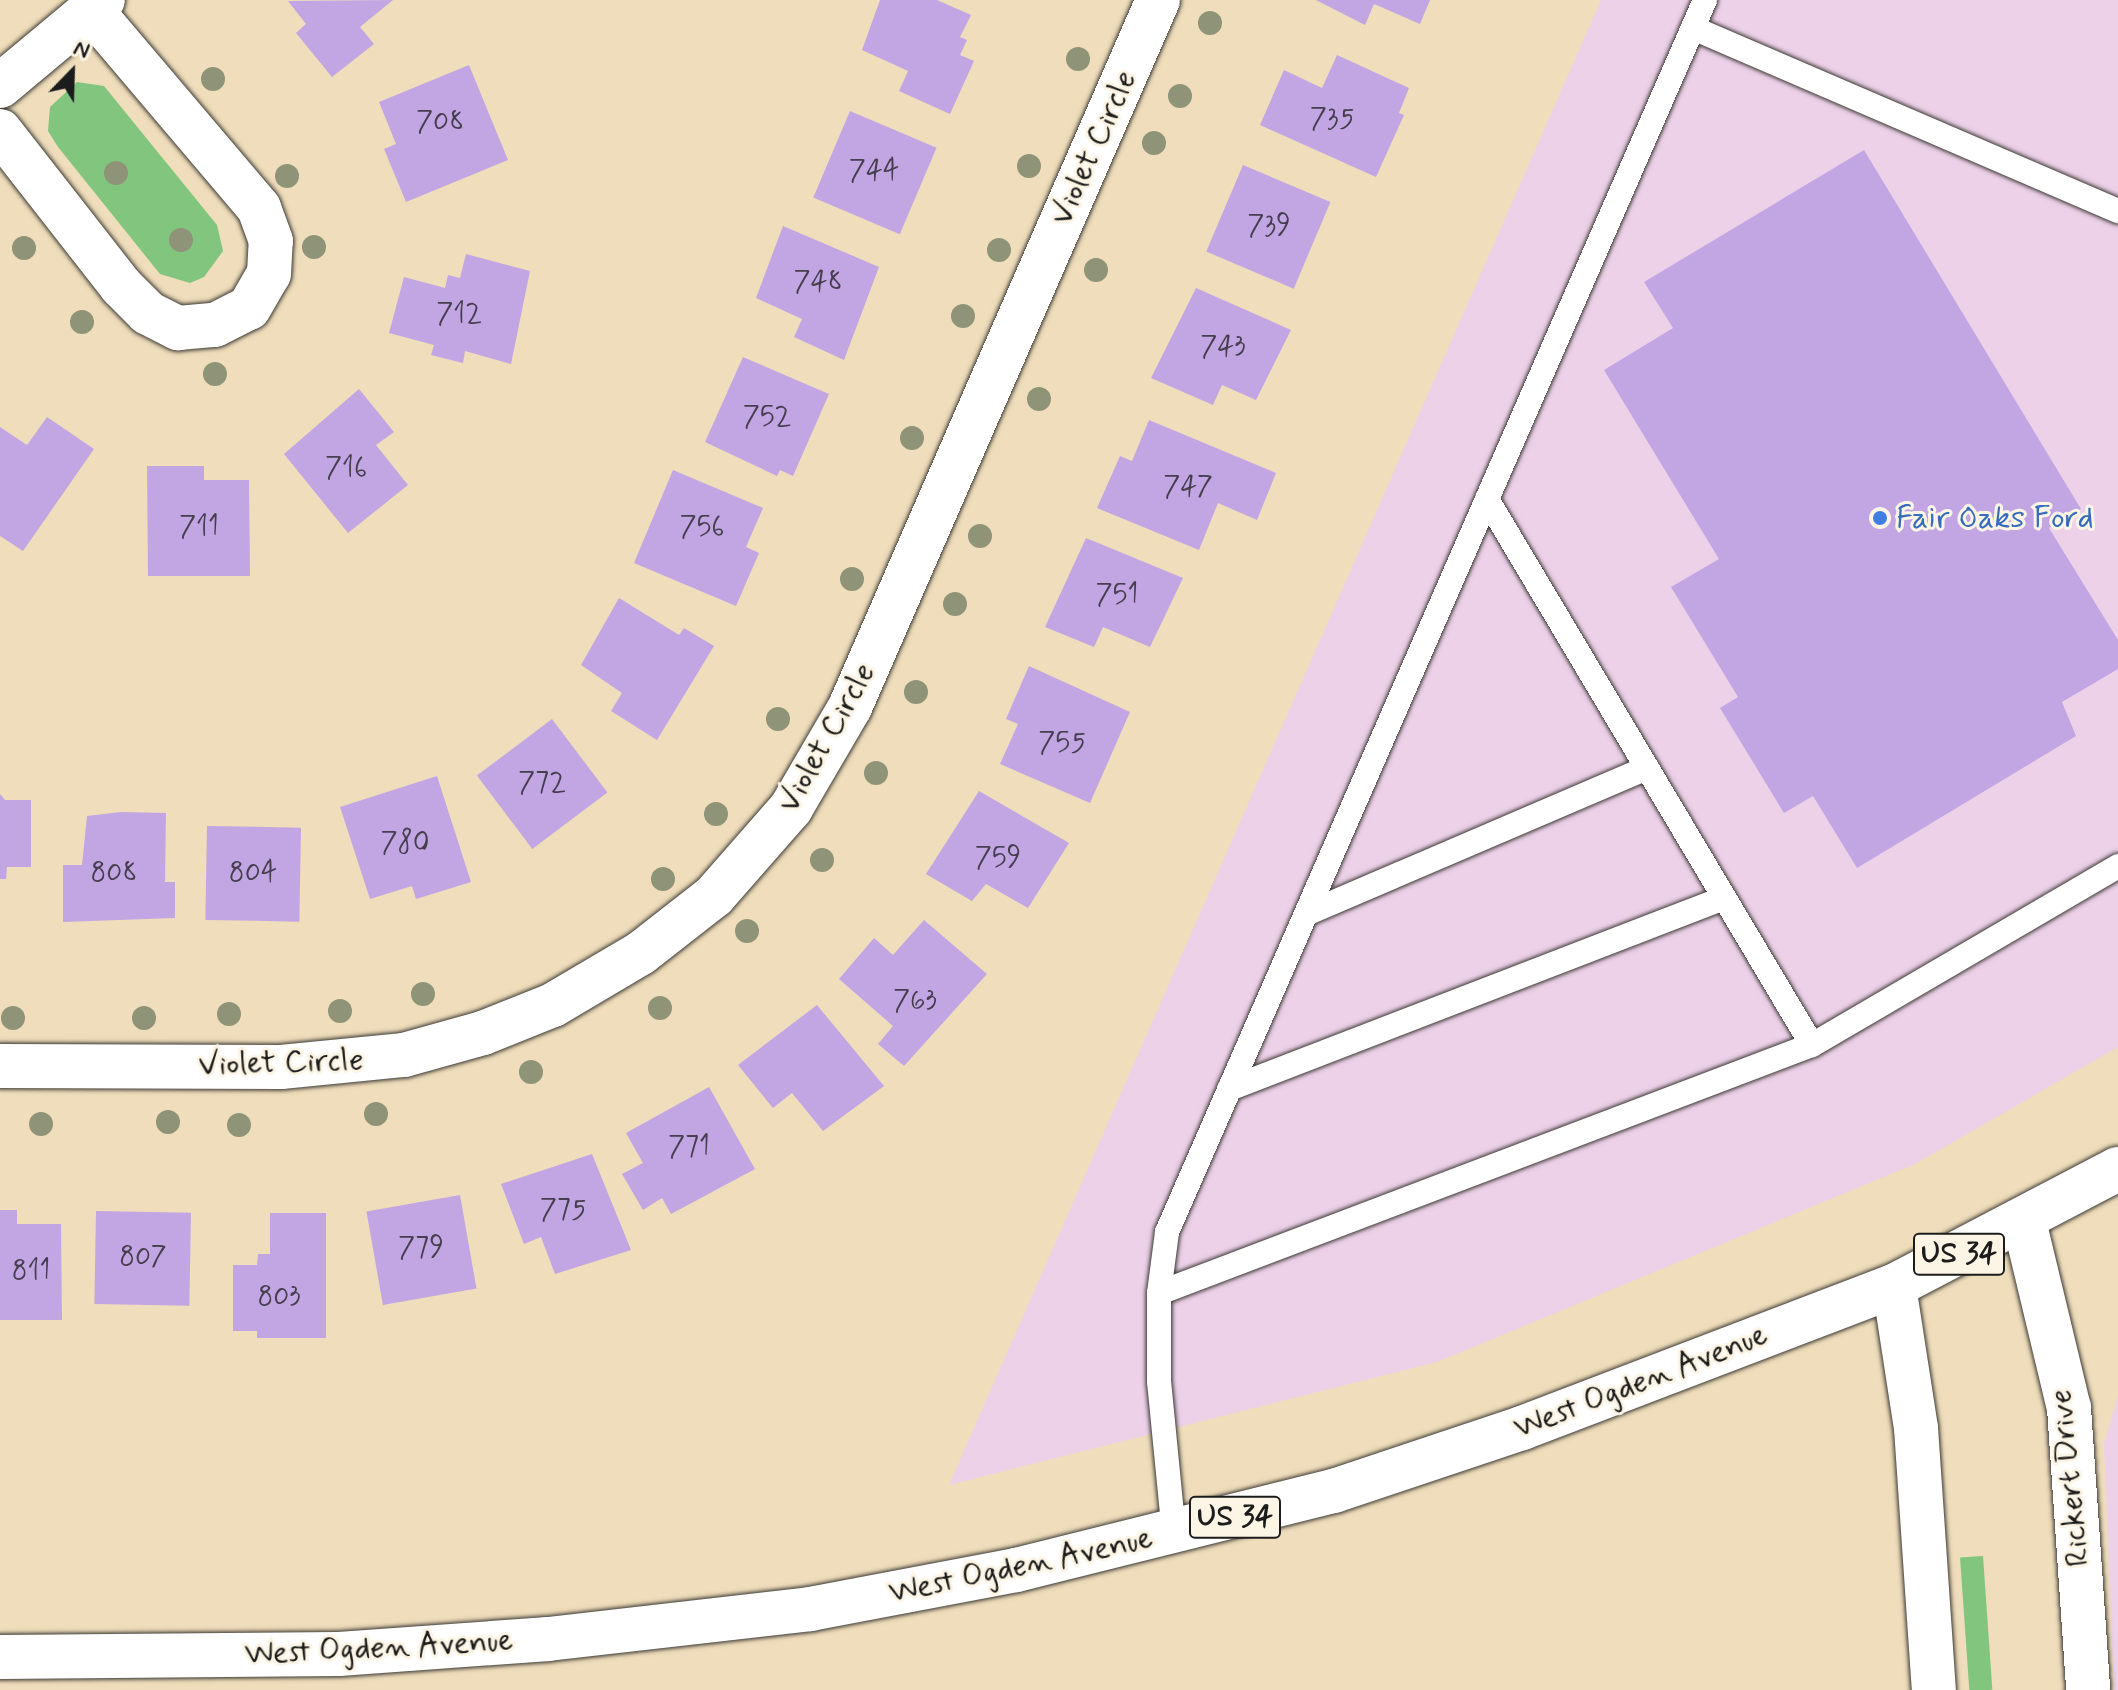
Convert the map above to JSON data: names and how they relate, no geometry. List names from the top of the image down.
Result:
{
  "streets": {
    "street": [
      "Violet Circle",
      "US 34",
      "West Ogden Avenue",
      "Rickert Drive"
    ]
  },
  "crossings": [
    ["West Ogden Avenue", "Rickert Drive"]
  ],
  "places": ["Fair Oaks Ford"],
  "house_numbers": [
    "735",
    "708",
    "744",
    "739",
    "748",
    "712",
    "743",
    "752",
    "716",
    "747",
    "711",
    "756",
    "751",
    "755",
    "772",
    "780",
    "759",
    "808",
    "804",
    "763",
    "771",
    "775",
    "779",
    "807",
    "811",
    "803"
  ],
  "north": "top right"
}
